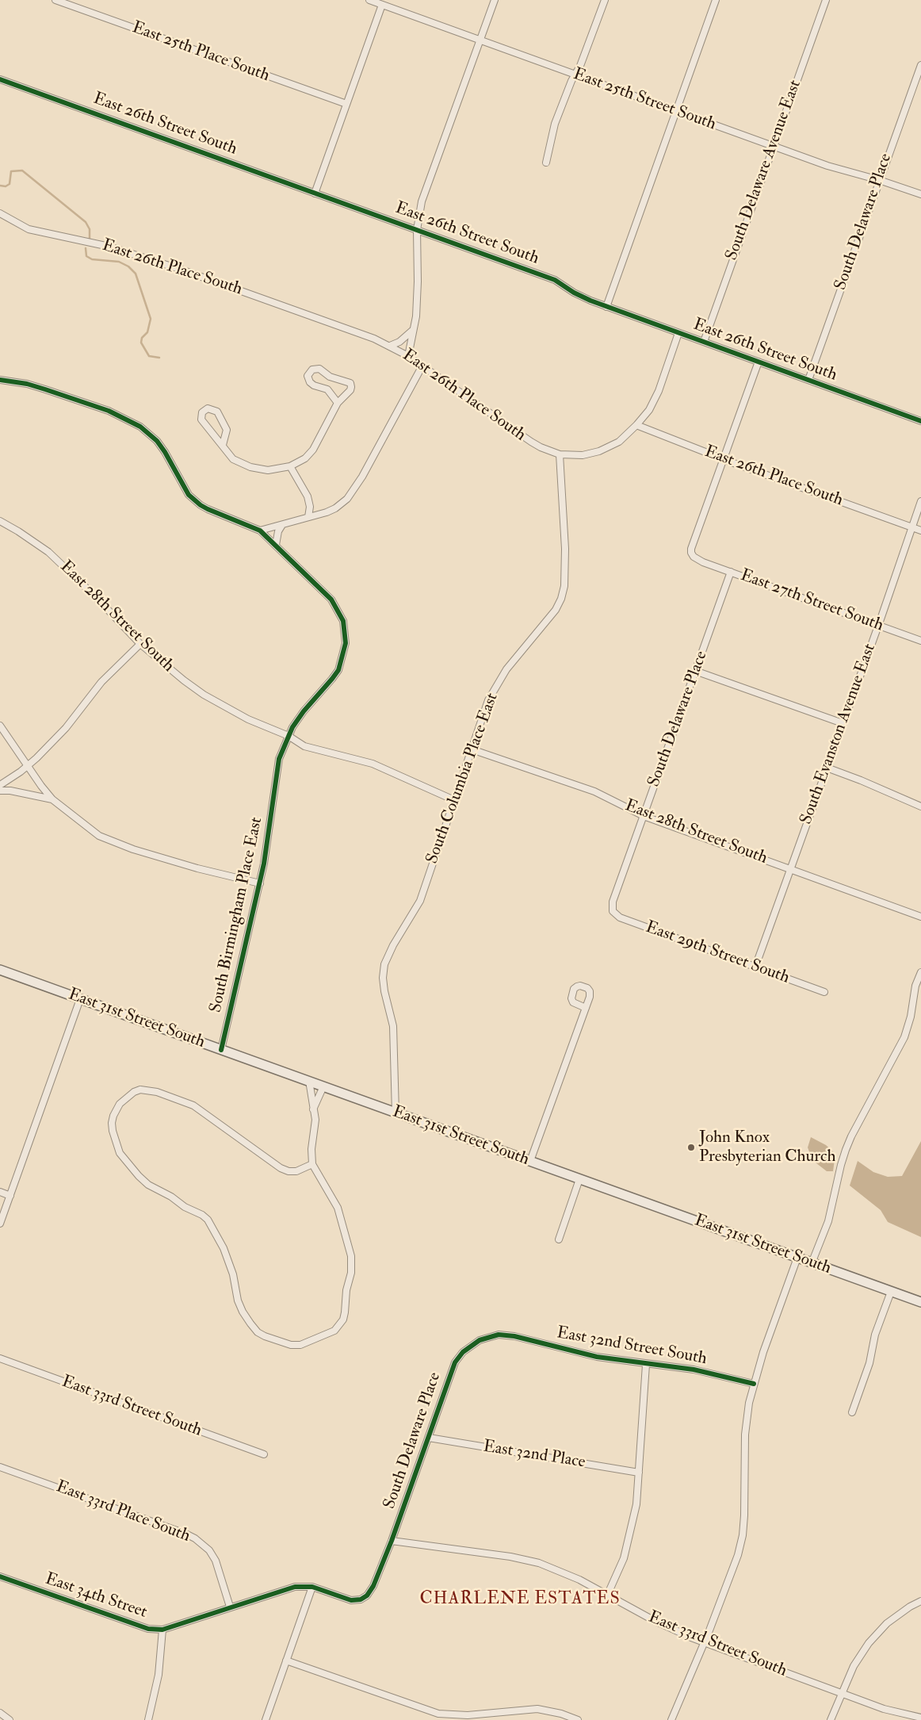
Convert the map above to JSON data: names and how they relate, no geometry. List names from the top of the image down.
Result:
{
  "streets": {
    "main road": ["East 31st Street South"],
    "street": [
      "East 25th Place South",
      "East 25th Street South",
      "East 26th Street South",
      "South Delaware Avenue East",
      "South Delaware Place",
      "East 26th Place South",
      "East 27th Street South",
      "East 28th Street South",
      "South Evanston Avenue East",
      "South Columbia Place East",
      "South Birmingham Place East",
      "East 29th Street South",
      "East 32nd Street South",
      "East 33rd Street South",
      "East 32nd Place",
      "East 33rd Place South",
      "East 34th Street"
    ]
  },
  "crossings": [
    ["East 25th Street South", "South Delaware Avenue East"],
    ["East 25th Street South", "South Delaware Place"],
    ["East 26th Street South", "South Delaware Avenue East"],
    ["East 26th Street South", "South Delaware Place"],
    ["South Delaware Place", "East 27th Street South"],
    ["South Delaware Place", "East 28th Street South"],
    ["South Delaware Place", "East 29th Street South"],
    ["South Delaware Place", "East 32nd Street South"],
    ["South Delaware Place", "East 33rd Street South"],
    ["South Delaware Place", "East 32nd Place"],
    ["East 26th Place South", "East 27th Street South"],
    ["East 26th Place South", "South Evanston Avenue East"],
    ["East 26th Place South", "South Columbia Place East"],
    ["East 27th Street South", "South Evanston Avenue East"],
    ["East 28th Street South", "South Evanston Avenue East"],
    ["East 28th Street South", "South Columbia Place East"],
    ["East 28th Street South", "South Birmingham Place East"],
    ["South Evanston Avenue East", "East 29th Street South"],
    ["South Columbia Place East", "East 31st Street South"],
    ["South Birmingham Place East", "East 31st Street South"],
    ["East 33rd Place South", "East 34th Street"]
  ],
  "districts": ["CHARLENE ESTATES"],
  "places": ["John Knox Presbyterian Church"]
}
